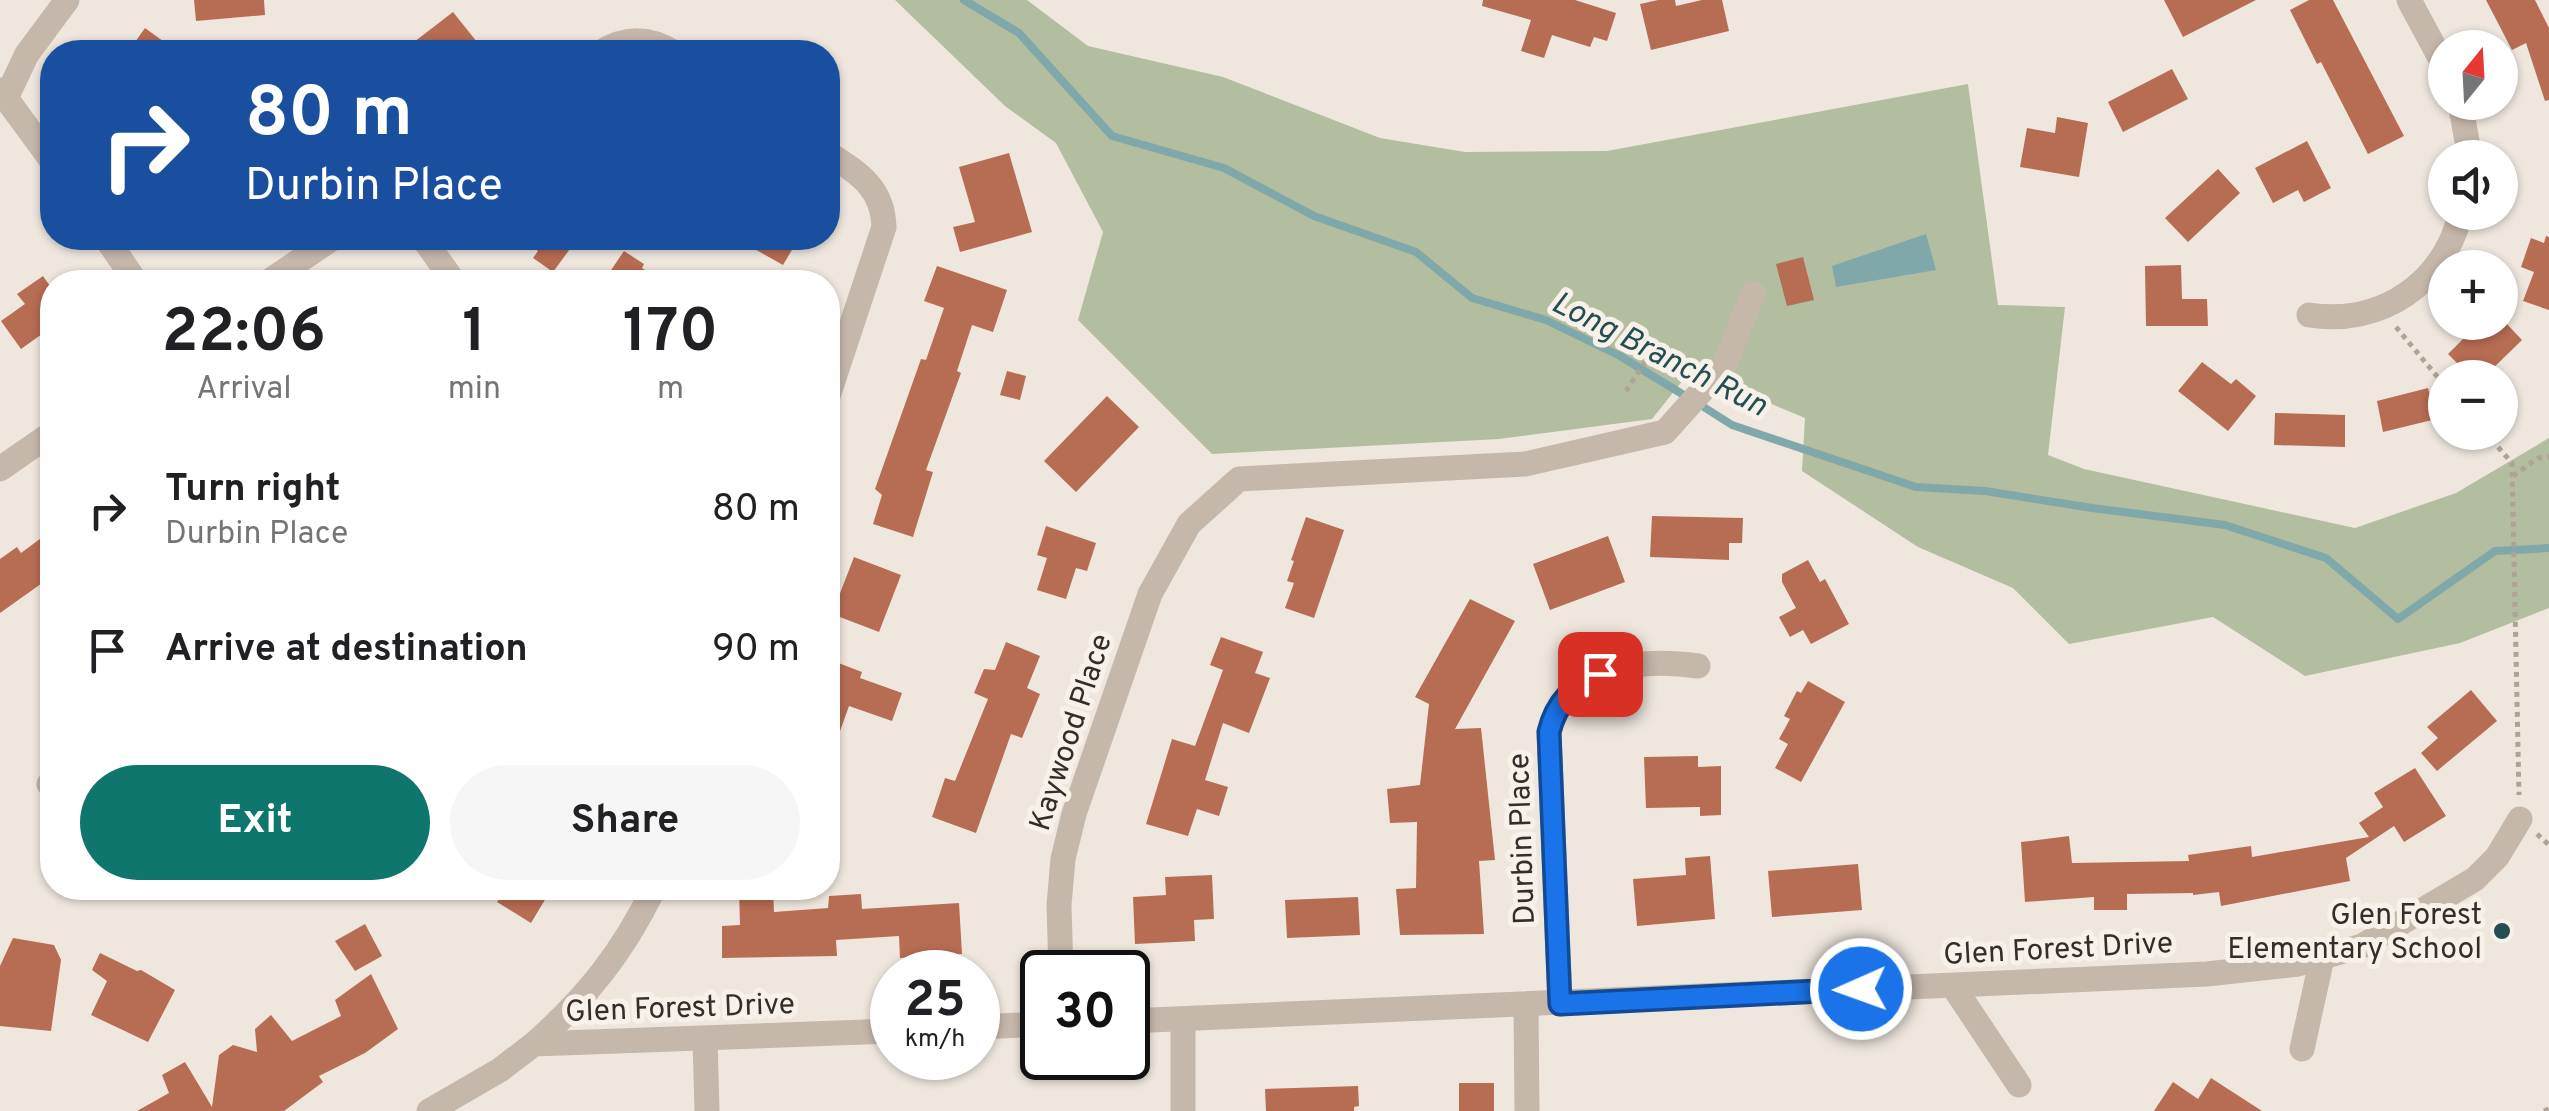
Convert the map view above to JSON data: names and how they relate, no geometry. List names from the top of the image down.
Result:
{
  "streets": {
    "street": ["Kaywood Place", "Durbin Place", "Glen Forest Drive"]
  },
  "crossings": [
    ["Durbin Place", "Glen Forest Drive"]
  ],
  "water": ["Long Branch Run"],
  "places": ["Glen Forest Elementary School"],
  "north": "top",
  "page": {
    "map_buttons": ["+", "−"],
    "turn": ["80 m", "Durbin Place"],
    "eta": [
      "22:06",
      "Arrival",
      "1",
      "min",
      "170",
      "m"
    ],
    "list": [
      {
        "name": "Turn right",
        "note": "Durbin Place",
        "value": "80 m"
      },
      {
        "name": "Arrive at destination",
        "value": "90 m"
      }
    ],
    "buttons": ["Exit", "Share"],
    "speed": "25 km/h",
    "limit": "30"
  }
}
